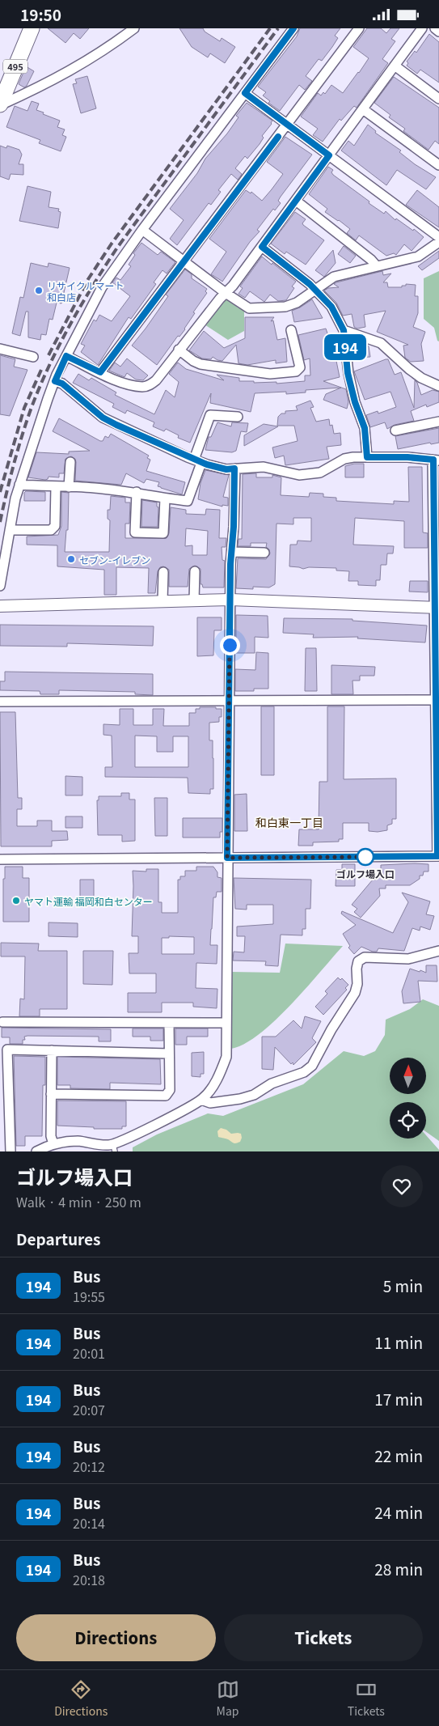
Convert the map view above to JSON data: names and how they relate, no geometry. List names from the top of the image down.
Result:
{
  "streets": {
    "highway": ["495"]
  },
  "districts": ["和白東一丁目"],
  "places": [
    "リサイクルマート 和白店",
    "セブン-イレブン",
    "ゴルフ場入口",
    "ヤマト運輸 福岡和白センター"
  ],
  "lines": ["bus line 194"],
  "north": "top",
  "page": {
    "status": "19:50",
    "on_map": "194",
    "heading": [
      ["ゴルフ場入口", "Walk · 4 min · 250 m"],
      "Departures"
    ],
    "list": [
      {
        "mark": "194",
        "name": "Bus",
        "note": "19:55",
        "value": "5 min"
      },
      {
        "mark": "194",
        "name": "Bus",
        "note": "20:01",
        "value": "11 min"
      },
      {
        "mark": "194",
        "name": "Bus",
        "note": "20:07",
        "value": "17 min"
      },
      {
        "mark": "194",
        "name": "Bus",
        "note": "20:12",
        "value": "22 min"
      },
      {
        "mark": "194",
        "name": "Bus",
        "note": "20:14",
        "value": "24 min"
      },
      {
        "mark": "194",
        "name": "Bus",
        "note": "20:18",
        "value": "28 min"
      }
    ],
    "buttons": ["Directions", "Tickets"],
    "tabs": ["Directions", "Map", "Tickets"]
  }
}
